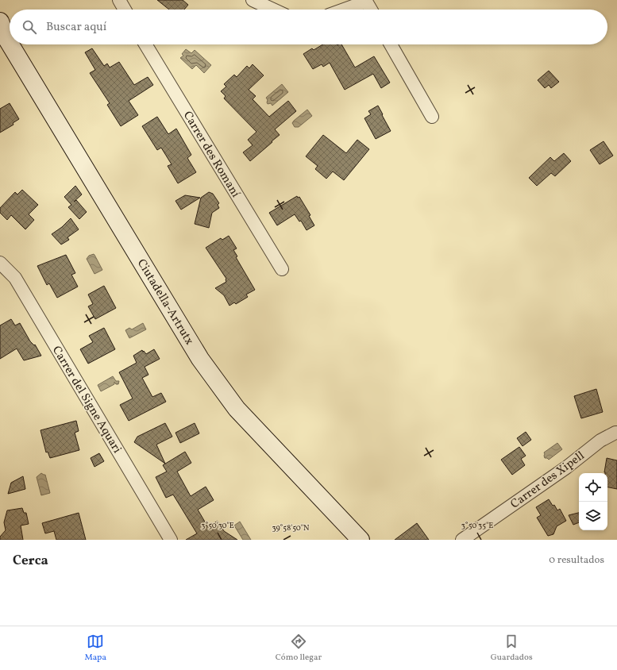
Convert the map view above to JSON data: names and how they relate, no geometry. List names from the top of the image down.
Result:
{
  "streets": {
    "main road": ["Ciutadella-Artrutx"],
    "street": ["Carrer des Romaní", "Carrer del Signe Aquari", "Carrer des Xipell"]
  },
  "page": {
    "search": "Buscar aquí",
    "heading": ["Cerca", "0 resultados"],
    "nav": ["Mapa", "Cómo llegar", "Guardados"]
  },
  "coordinates": ["3°50'30\"E", "3°50'35\"E", "39°58'50\"N"]
}
